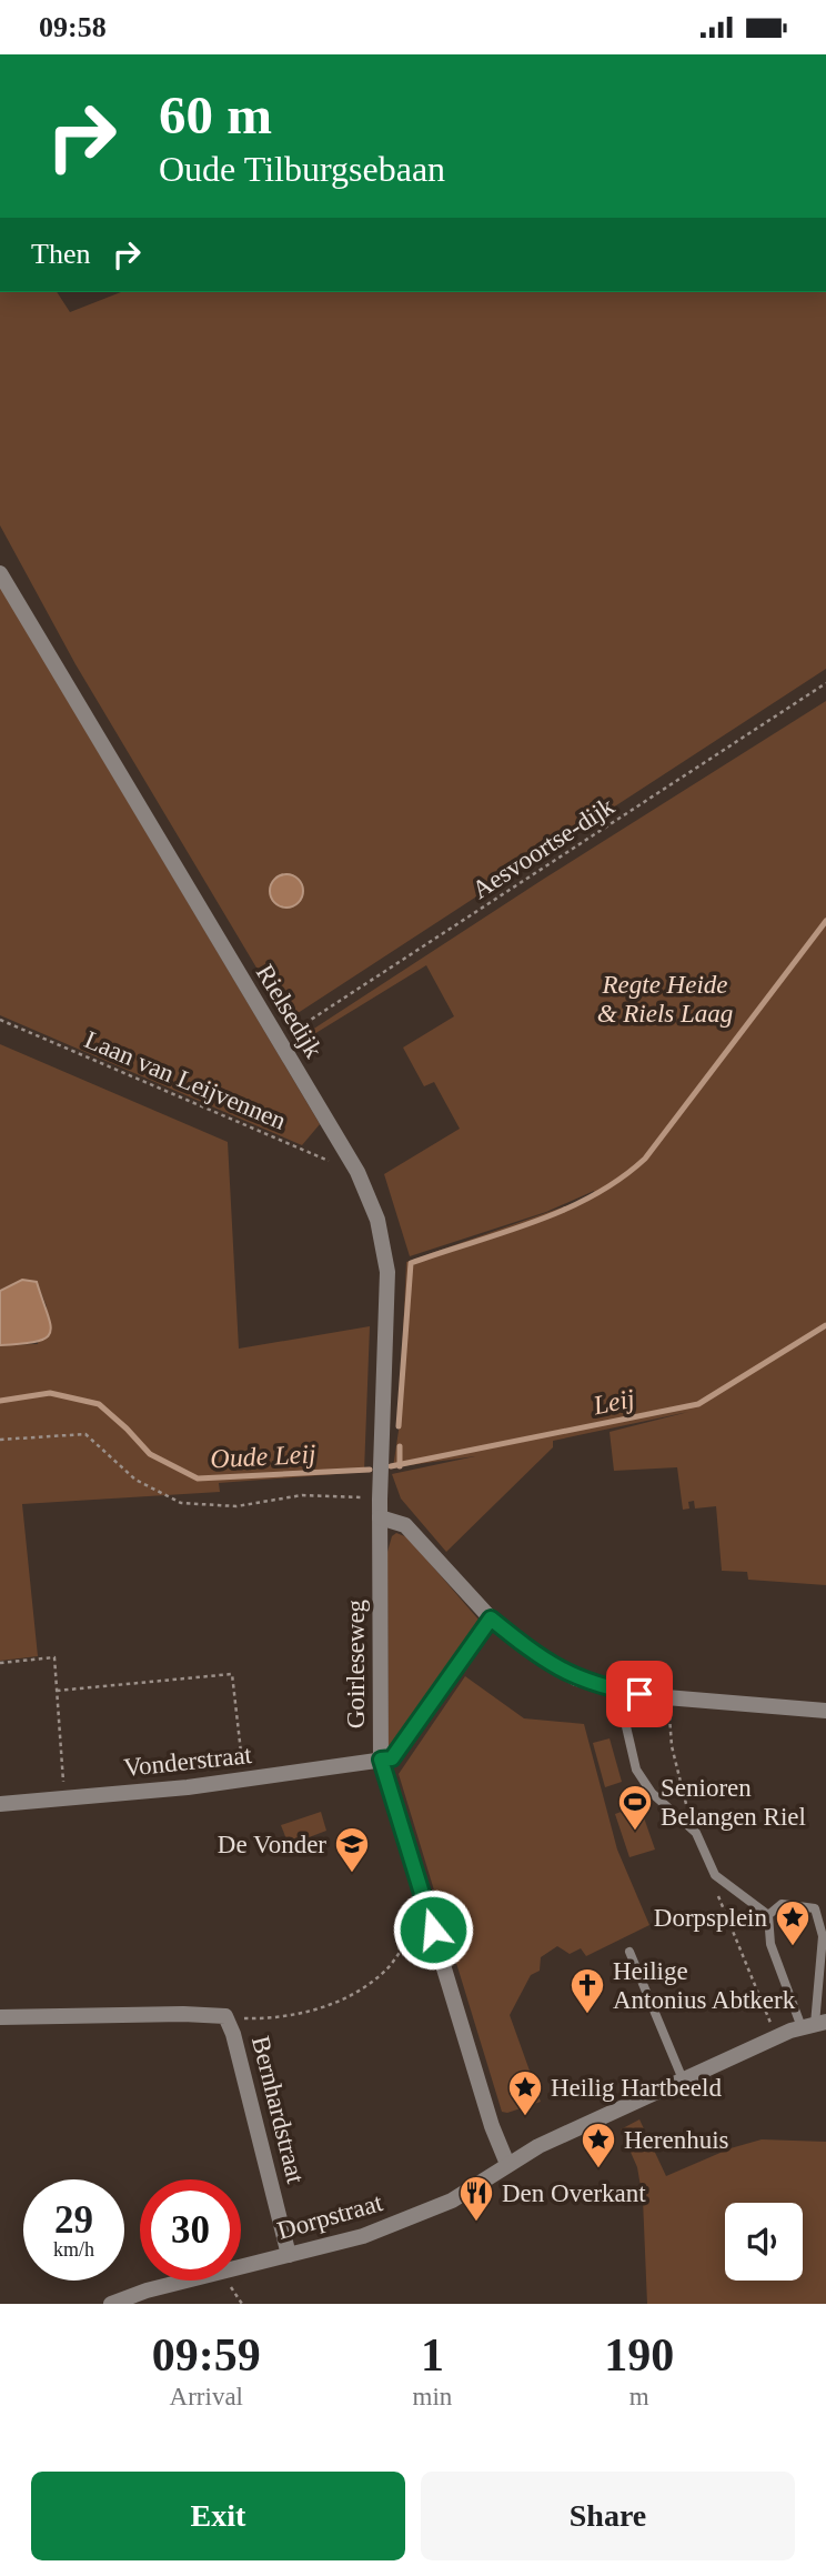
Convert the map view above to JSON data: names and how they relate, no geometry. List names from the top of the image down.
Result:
{
  "streets": {
    "street": [
      "Rielsedijk",
      "Goirleseweg",
      "Vonderstraat",
      "Bernhardstraat",
      "Dorpstraat"
    ],
    "path": ["Aesvoortse-dijk", "Laan van Leijvennen"]
  },
  "crossings": [
    ["Aesvoortse-dijk", "Rielsedijk"],
    ["Rielsedijk", "Goirleseweg"],
    ["Goirleseweg", "Vonderstraat"],
    ["Goirleseweg", "Dorpstraat"],
    ["Bernhardstraat", "Dorpstraat"]
  ],
  "water": ["Leij", "Oude Leij"],
  "parks": ["Regte Heide & Riels Laag"],
  "places": {
    "sports": ["Senioren Belangen Riel"],
    "school or university": ["De Vonder"],
    "place": ["Dorpsplein", "Heilig Hartbeeld", "Herenhuis"],
    "church": ["Heilige Antonius Abtkerk"],
    "restaurant": ["Den Overkant"]
  },
  "page": {
    "status": "09:58",
    "turn": ["60 m", "Oude Tilburgsebaan"],
    "then": "Then",
    "speed": "29 km/h",
    "limit": "30",
    "eta": [
      "09:59",
      "Arrival",
      "1",
      "min",
      "190",
      "m"
    ],
    "buttons": ["Exit", "Share"]
  }
}
